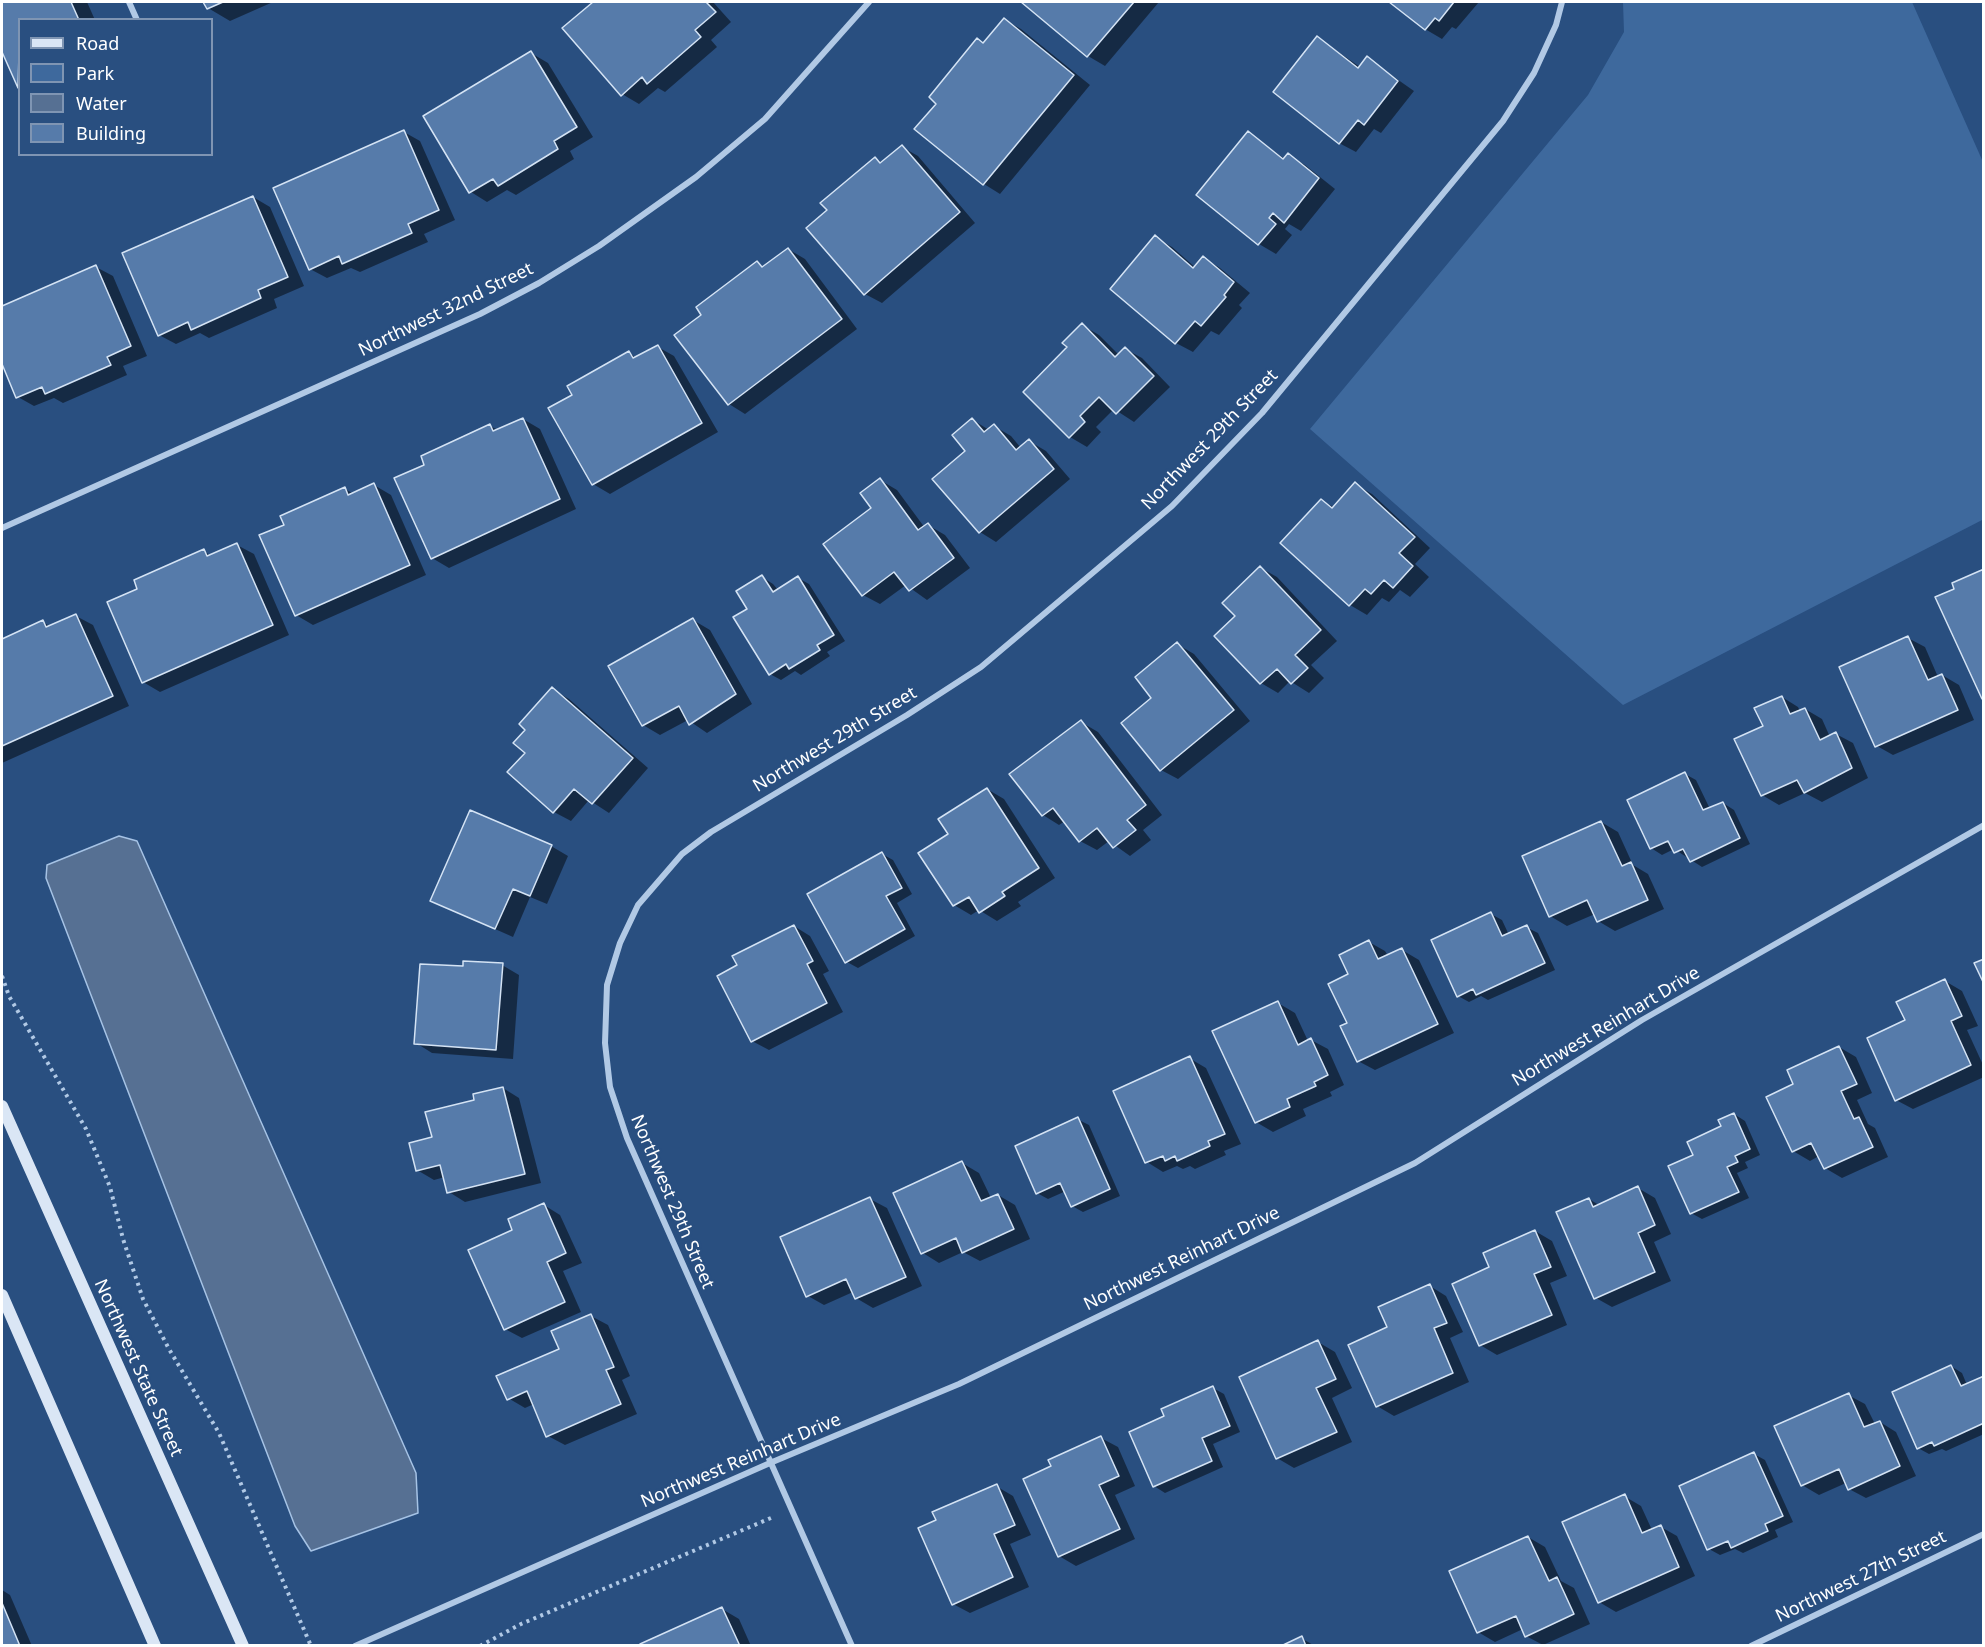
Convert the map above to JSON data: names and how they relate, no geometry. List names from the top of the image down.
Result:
{
  "streets": {
    "main road": ["Northwest State Street"],
    "street": [
      "Northwest 32nd Street",
      "Northwest 29th Street",
      "Northwest Reinhart Drive",
      "Northwest 27th Street"
    ]
  },
  "crossings": [
    ["Northwest 29th Street", "Northwest Reinhart Drive"]
  ],
  "legend": [
    "Road",
    "Park",
    "Water",
    "Building"
  ]
}
